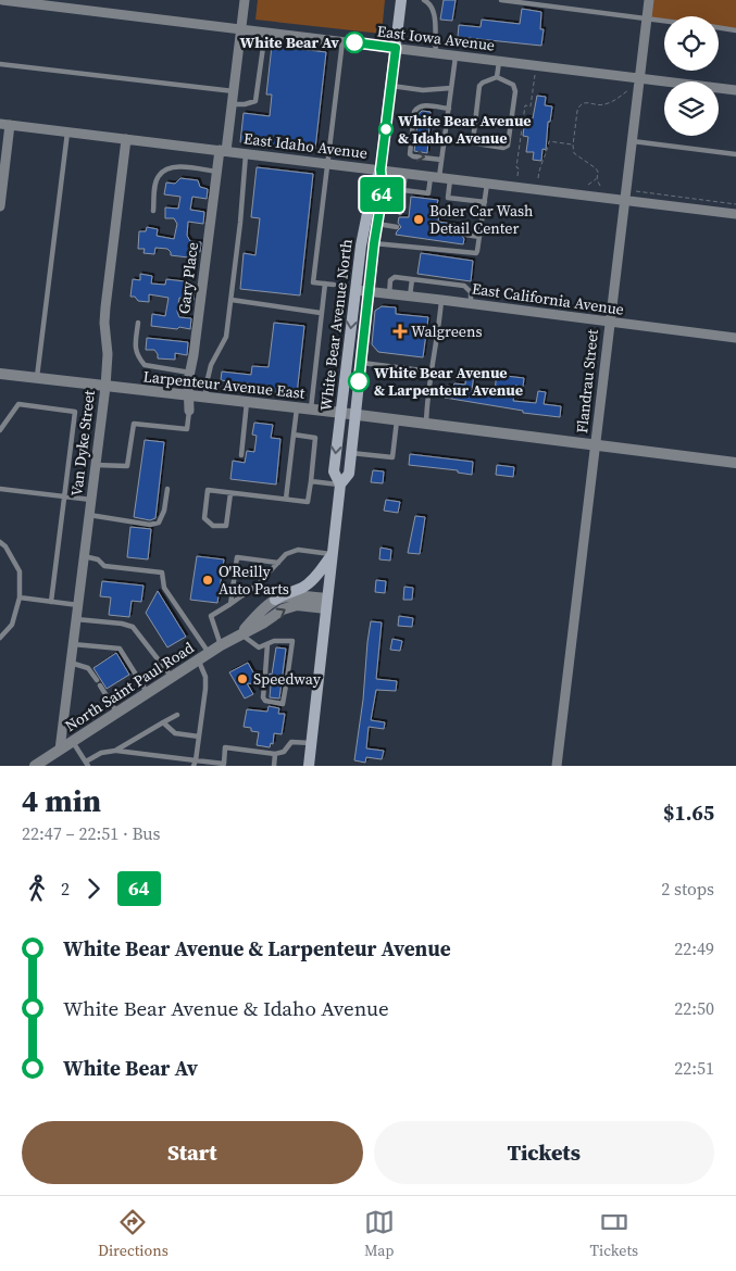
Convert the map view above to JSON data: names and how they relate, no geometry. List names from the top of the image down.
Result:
{
  "streets": {
    "main road": ["White Bear Avenue North"],
    "street": [
      "East Iowa Avenue",
      "East Idaho Avenue",
      "Gary Place",
      "East California Avenue",
      "Flandrau Street",
      "Larpenteur Avenue East",
      "Van Dyke Street",
      "North Saint Paul Road"
    ]
  },
  "crossings": [
    ["East Iowa Avenue", "Gary Place"],
    ["East Iowa Avenue", "White Bear Avenue North"],
    ["East Iowa Avenue", "Flandrau Street"],
    ["East Idaho Avenue", "Gary Place"],
    ["East Idaho Avenue", "White Bear Avenue North"],
    ["East Idaho Avenue", "Flandrau Street"],
    ["East Idaho Avenue", "Van Dyke Street"],
    ["Gary Place", "Larpenteur Avenue East"],
    ["East California Avenue", "White Bear Avenue North"],
    ["East California Avenue", "Flandrau Street"],
    ["White Bear Avenue North", "Larpenteur Avenue East"],
    ["White Bear Avenue North", "North Saint Paul Road"],
    ["Flandrau Street", "Larpenteur Avenue East"],
    ["Larpenteur Avenue East", "Van Dyke Street"],
    ["Van Dyke Street", "North Saint Paul Road"]
  ],
  "places": {
    "other": [
      "White Bear Av",
      "White Bear Avenue & Idaho Avenue",
      "Boler Car Wash Detail Center",
      "White Bear Avenue & Larpenteur Avenue",
      "O'Reilly Auto Parts",
      "Speedway"
    ],
    "health": ["Walgreens"]
  },
  "lines": ["bus line 64"],
  "page": {
    "on_map": "64",
    "heading": ["4 min", "22:47 – 22:51 · Bus", "$1.65"],
    "legs": ["2", "64", "2 stops"],
    "list": [
      {
        "name": "White Bear Avenue & Larpenteur Avenue",
        "value": "22:49"
      },
      {
        "name": "White Bear Avenue & Idaho Avenue",
        "value": "22:50"
      },
      {
        "name": "White Bear Av",
        "value": "22:51"
      }
    ],
    "buttons": ["Start", "Tickets"],
    "tabs": ["Directions", "Map", "Tickets"]
  }
}
